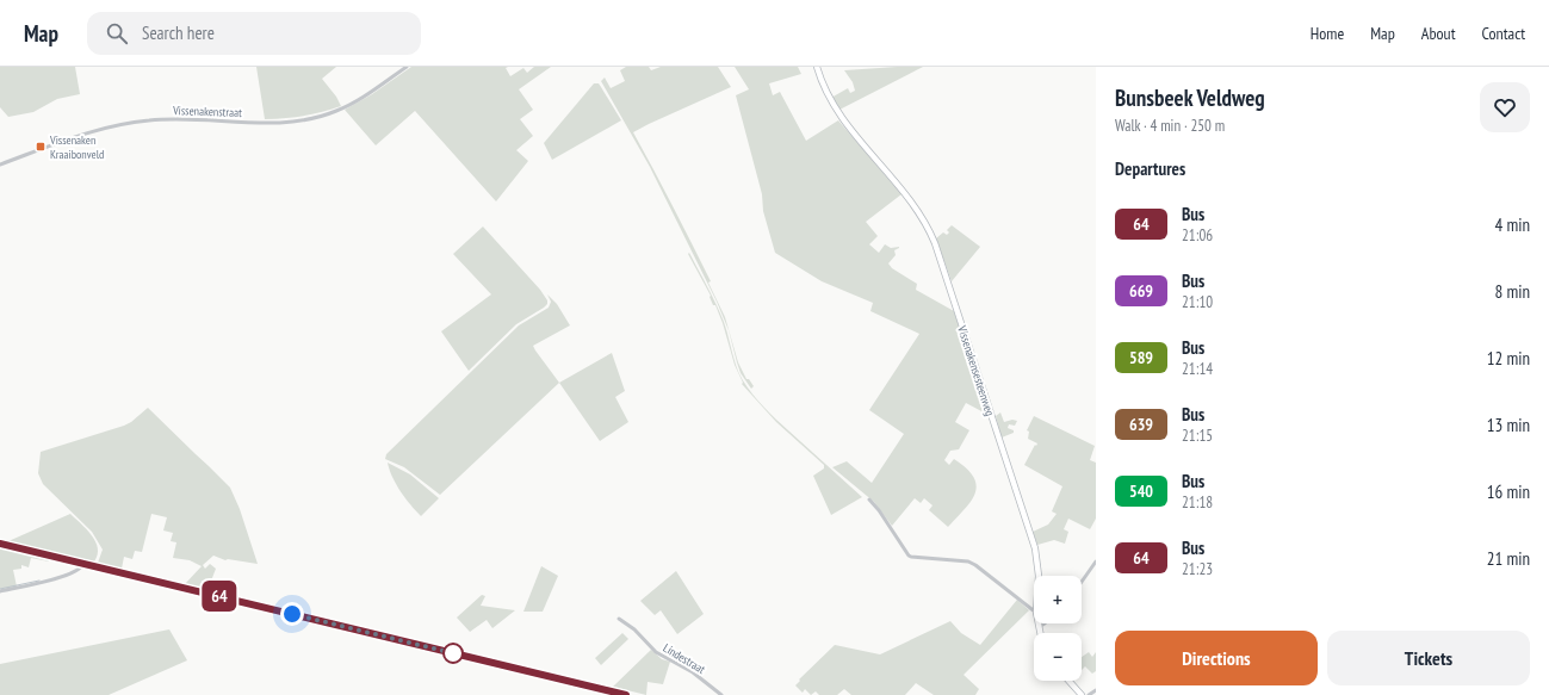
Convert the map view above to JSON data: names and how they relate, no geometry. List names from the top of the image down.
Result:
{
  "streets": {
    "street": ["Vissenakenstraat", "Vissenakensesteenweg", "Lindestraat"]
  },
  "places": {
    "transit": ["Vissenaken Kraaibonveld"]
  },
  "lines": ["bus line 64"],
  "page": {
    "header": "Map",
    "search": "Search here",
    "nav": [
      "Home",
      "Map",
      "About",
      "Contact"
    ],
    "on_map": "64",
    "heading": [
      ["Bunsbeek Veldweg", "Walk · 4 min · 250 m"],
      "Departures"
    ],
    "list": [
      {
        "mark": "64",
        "name": "Bus",
        "note": "21:06",
        "value": "4 min"
      },
      {
        "mark": "669",
        "name": "Bus",
        "note": "21:10",
        "value": "8 min"
      },
      {
        "mark": "589",
        "name": "Bus",
        "note": "21:14",
        "value": "12 min"
      },
      {
        "mark": "639",
        "name": "Bus",
        "note": "21:15",
        "value": "13 min"
      },
      {
        "mark": "540",
        "name": "Bus",
        "note": "21:18",
        "value": "16 min"
      },
      {
        "mark": "64",
        "name": "Bus",
        "note": "21:23",
        "value": "21 min"
      }
    ],
    "map_buttons": ["+", "−"],
    "buttons": ["Directions", "Tickets"]
  }
}
